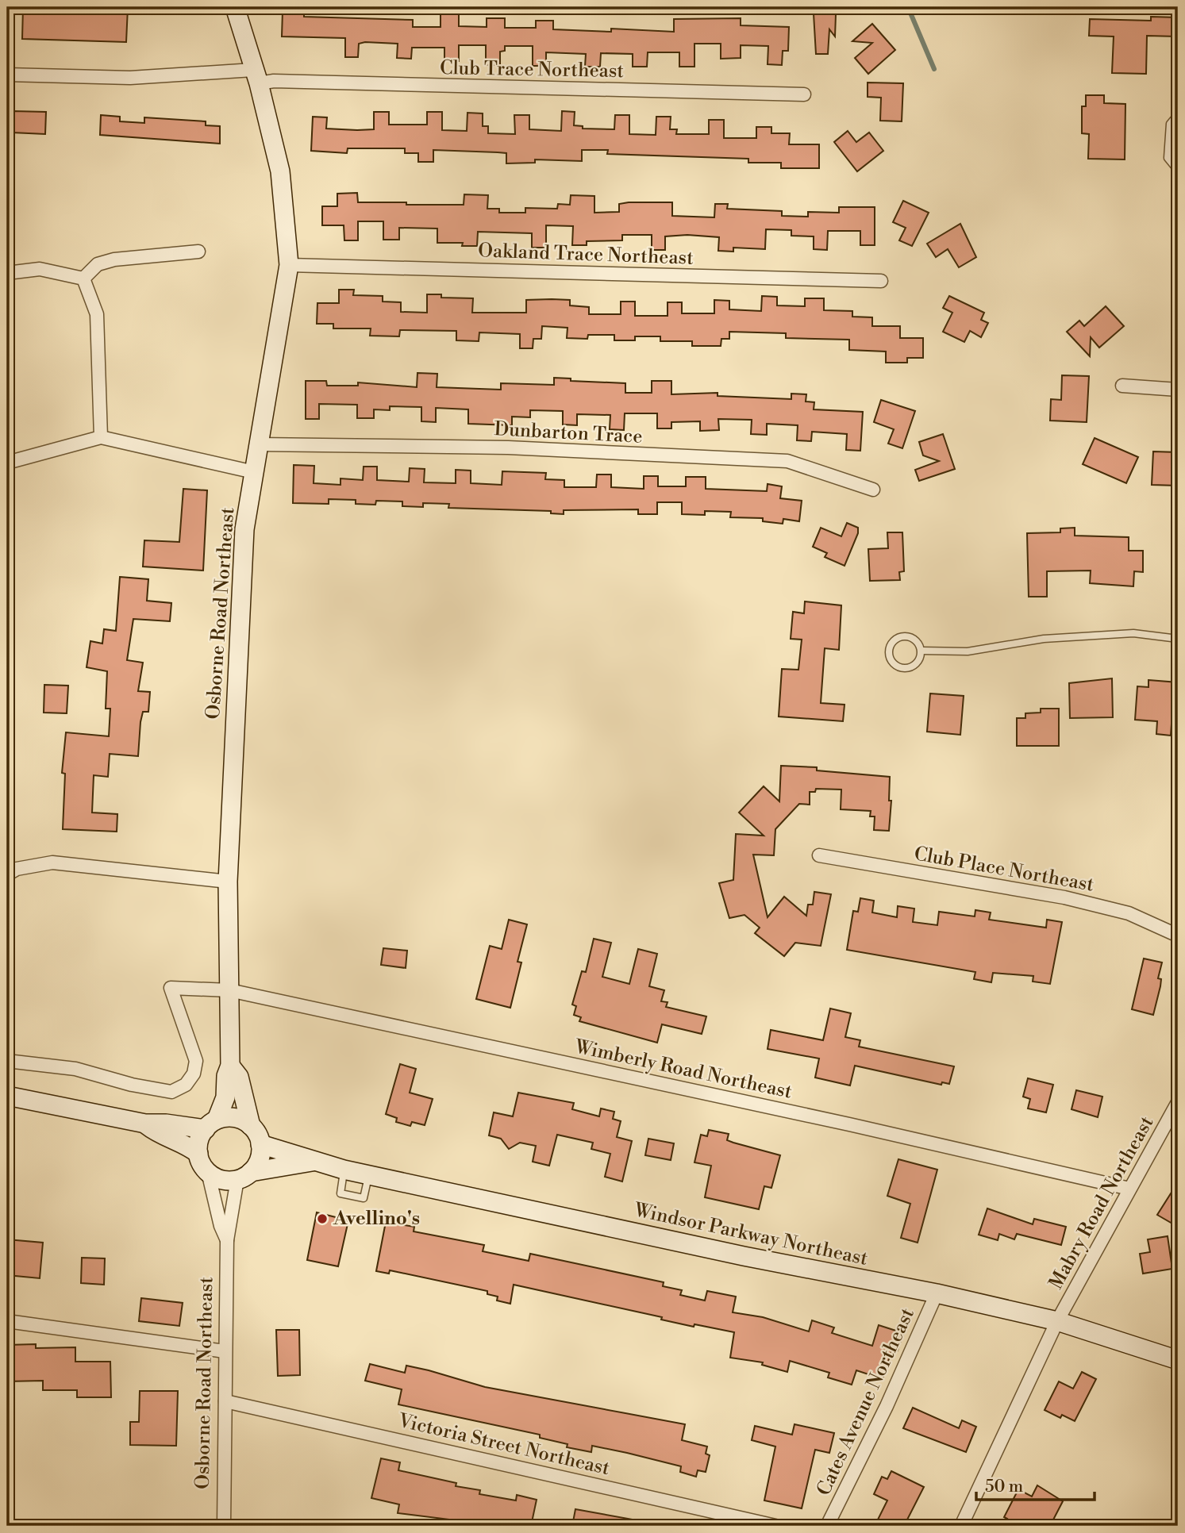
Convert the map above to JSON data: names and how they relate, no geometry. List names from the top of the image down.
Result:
{
  "streets": {
    "street": [
      "Club Trace Northeast",
      "Oakland Trace Northeast",
      "Dunbarton Trace",
      "Osborne Road Northeast",
      "Club Place Northeast",
      "Wimberly Road Northeast",
      "Mabry Road Northeast",
      "Windsor Parkway Northeast",
      "Cates Avenue Northeast",
      "Victoria Street Northeast"
    ]
  },
  "crossings": [
    ["Club Trace Northeast", "Osborne Road Northeast"],
    ["Oakland Trace Northeast", "Osborne Road Northeast"],
    ["Dunbarton Trace", "Osborne Road Northeast"],
    ["Osborne Road Northeast", "Wimberly Road Northeast"],
    ["Osborne Road Northeast", "Windsor Parkway Northeast"],
    ["Osborne Road Northeast", "Victoria Street Northeast"],
    ["Wimberly Road Northeast", "Mabry Road Northeast"],
    ["Mabry Road Northeast", "Windsor Parkway Northeast"],
    ["Windsor Parkway Northeast", "Cates Avenue Northeast"]
  ],
  "places": ["Avellino's"],
  "scale_bar": "50 m"
}
